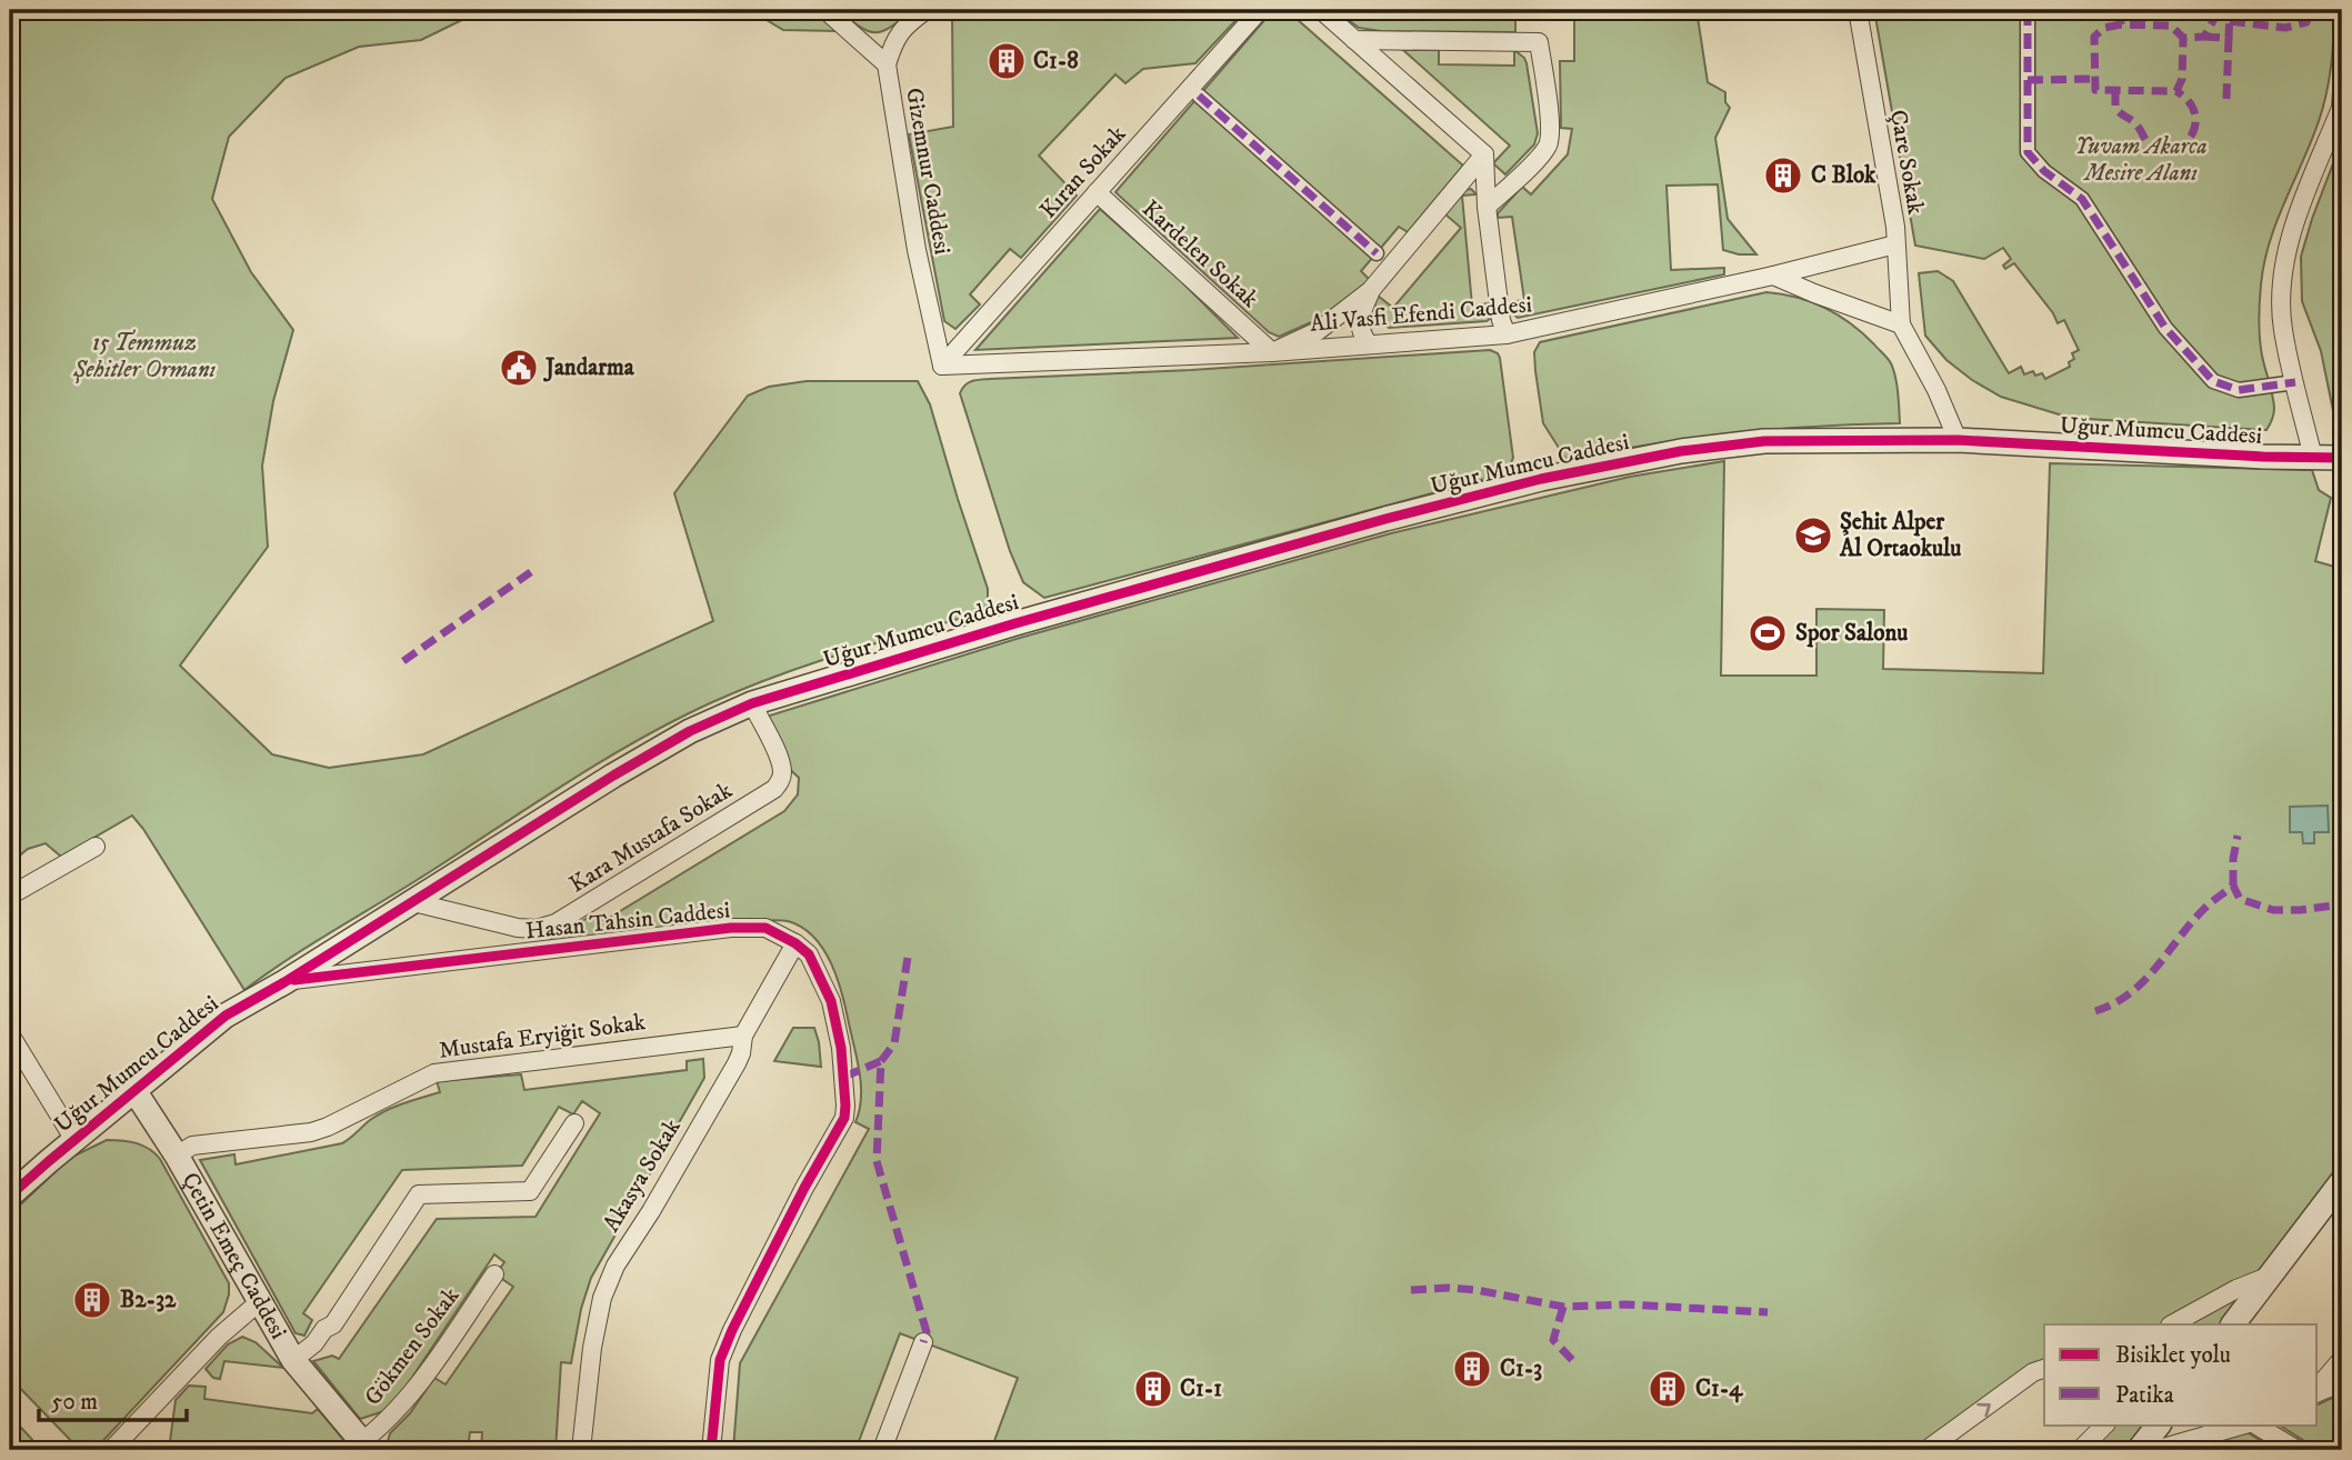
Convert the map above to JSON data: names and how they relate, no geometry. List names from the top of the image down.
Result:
{
  "streets": {
    "street": [
      "Çare Sokak",
      "Gizemnur Caddesi",
      "Kıran Sokak",
      "Kardelen Sokak",
      "Ali Vasfi Efendi Caddesi",
      "Uğur Mumcu Caddesi",
      "Kara Mustafa Sokak",
      "Hasan Tahsin Caddesi",
      "Mustafa Eryiğit Sokak",
      "Akasya Sokak",
      "Çetin Emeç Caddesi",
      "Gökmen Sokak"
    ]
  },
  "crossings": [
    ["Çare Sokak", "Ali Vasfi Efendi Caddesi"],
    ["Gizemnur Caddesi", "Kıran Sokak"],
    ["Gizemnur Caddesi", "Ali Vasfi Efendi Caddesi"],
    ["Kıran Sokak", "Kardelen Sokak"],
    ["Kıran Sokak", "Ali Vasfi Efendi Caddesi"],
    ["Kardelen Sokak", "Ali Vasfi Efendi Caddesi"],
    ["Uğur Mumcu Caddesi", "Kara Mustafa Sokak"],
    ["Uğur Mumcu Caddesi", "Hasan Tahsin Caddesi"],
    ["Uğur Mumcu Caddesi", "Çetin Emeç Caddesi"],
    ["Hasan Tahsin Caddesi", "Akasya Sokak"],
    ["Mustafa Eryiğit Sokak", "Akasya Sokak"],
    ["Mustafa Eryiğit Sokak", "Çetin Emeç Caddesi"],
    ["Çetin Emeç Caddesi", "Gökmen Sokak"]
  ],
  "parks": ["Yuvam Akarca Mesire Alanı", "15 Temmuz Şehitler Ormanı"],
  "places": {
    "building": [
      "C1-8",
      "C Blok",
      "B2-32",
      "C1-3",
      "C1-1",
      "C1-4"
    ],
    "public building": ["Jandarma"],
    "school or university": ["Şehit Alper Al Ortaokulu"],
    "sports": ["Spor Salonu"]
  },
  "legend": ["Bisiklet yolu", "Patika"],
  "scale_bar": "50 m"
}
